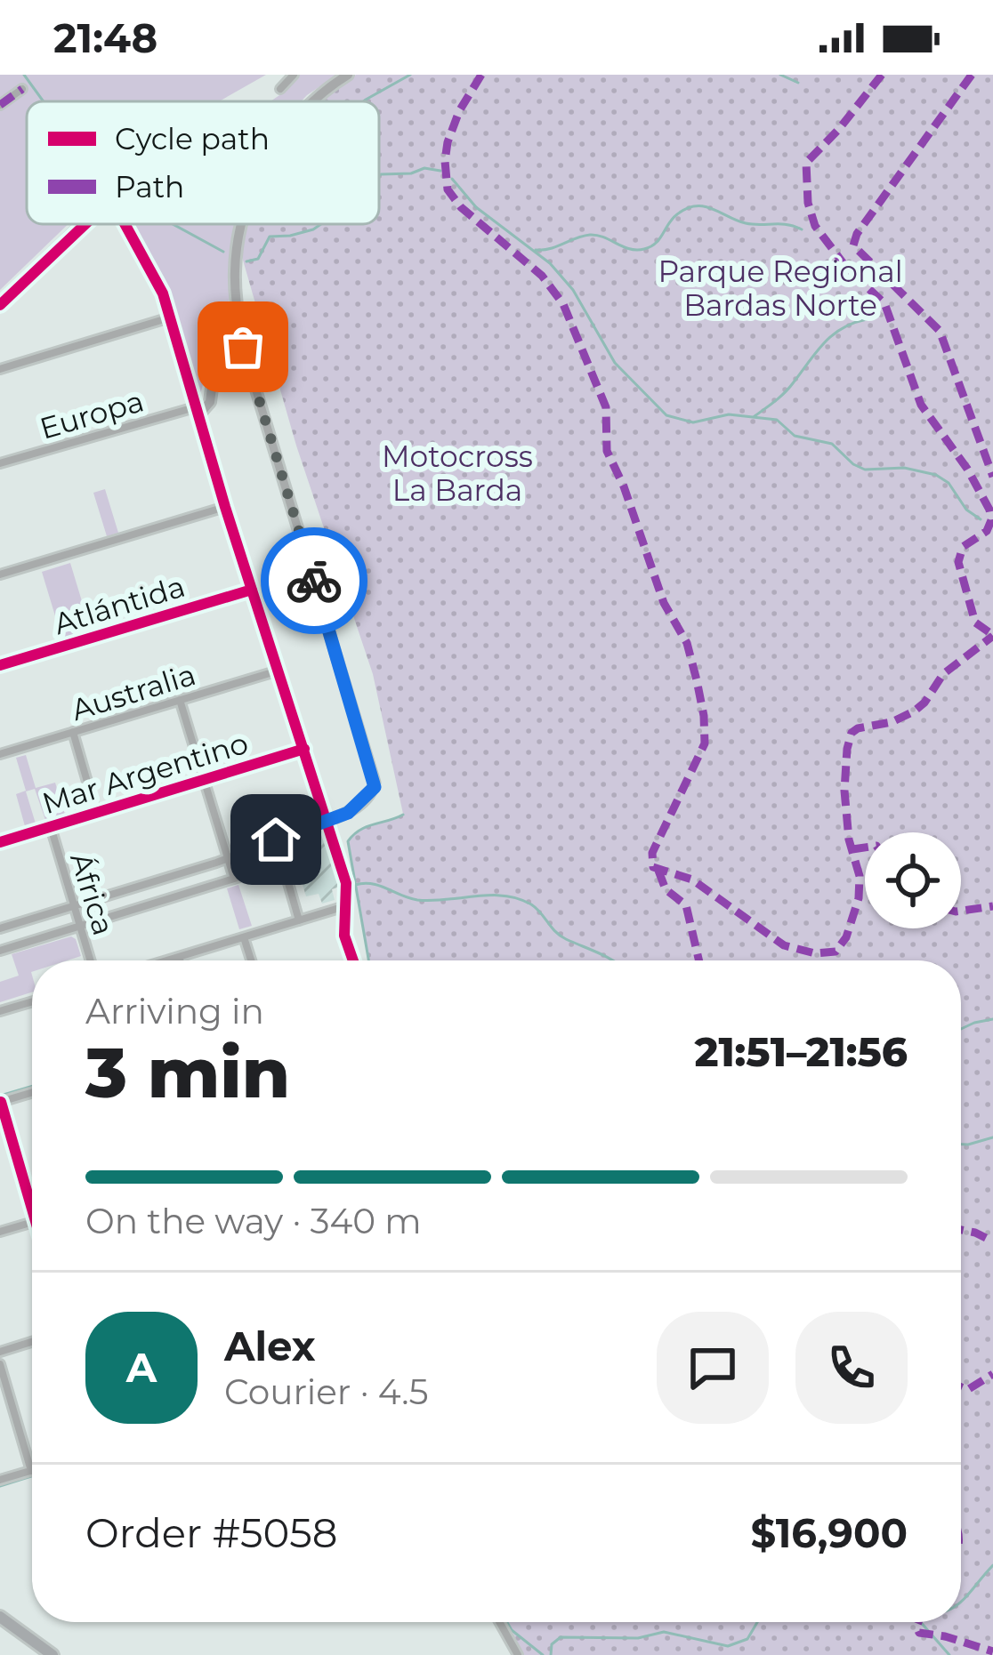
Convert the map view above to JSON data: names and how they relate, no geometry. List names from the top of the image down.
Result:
{
  "streets": {
    "street": [
      "Europa",
      "Atlántida",
      "Australia",
      "Mar Argentino",
      "África"
    ]
  },
  "crossings": [
    ["Australia", "África"],
    ["Mar Argentino", "África"]
  ],
  "parks": ["Parque Regional Bardas Norte", "Motocross La Barda"],
  "legend": ["Cycle path", "Path"],
  "page": {
    "status": "21:48",
    "heading": ["3 min", "Arriving in", "21:51–21:56"],
    "panel": [
      "Alex",
      "Courier · 4.5",
      "Order #5058",
      "$16,900"
    ],
    "bar": "On the way · 340 m",
    "round": "A"
  }
}
